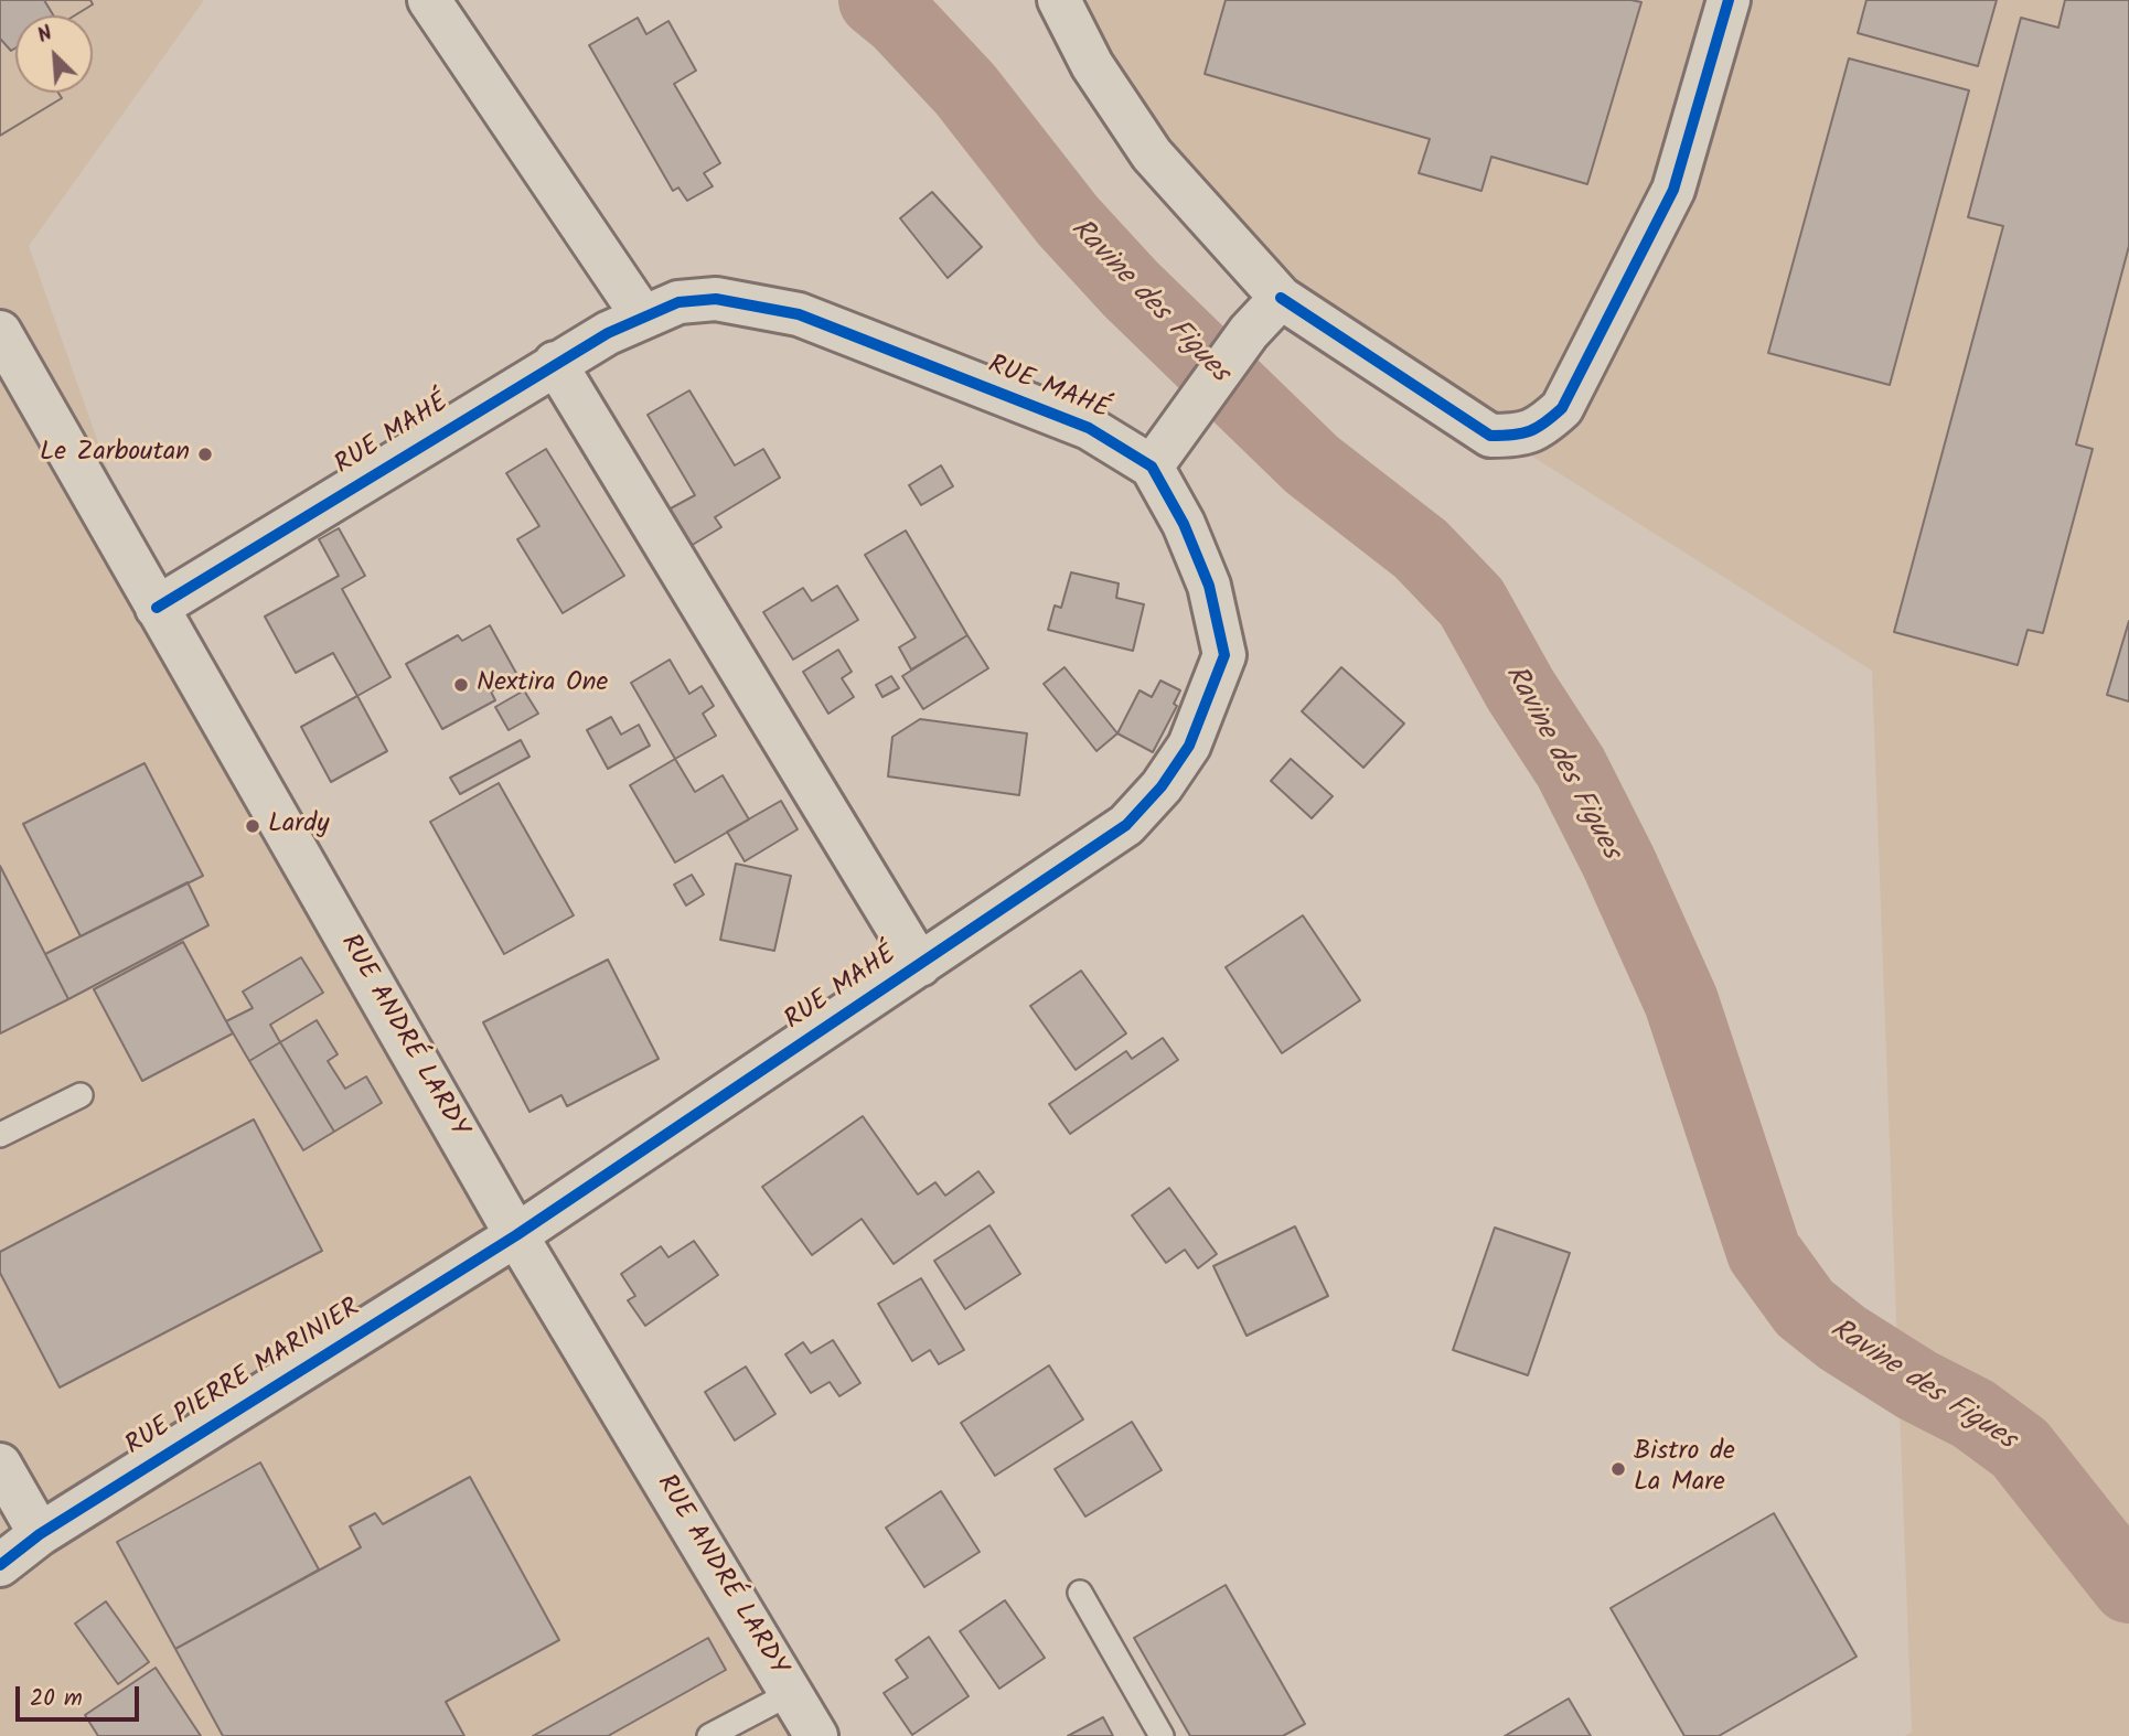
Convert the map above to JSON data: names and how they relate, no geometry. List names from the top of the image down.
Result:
{
  "streets": {
    "street": ["RUE MAHÉ", "RUE ANDRÉ LARDY", "RUE PIERRE MARINIER"]
  },
  "crossings": [
    ["RUE MAHÉ", "RUE ANDRÉ LARDY"],
    ["RUE MAHÉ", "RUE PIERRE MARINIER"],
    ["RUE ANDRÉ LARDY", "RUE PIERRE MARINIER"]
  ],
  "water": ["Ravine des Figues"],
  "places": [
    "Le Zarboutan",
    "Nextira One",
    "Lardy",
    "Bistro de La Mare"
  ],
  "scale_bar": "20 m",
  "north": "top left"
}
